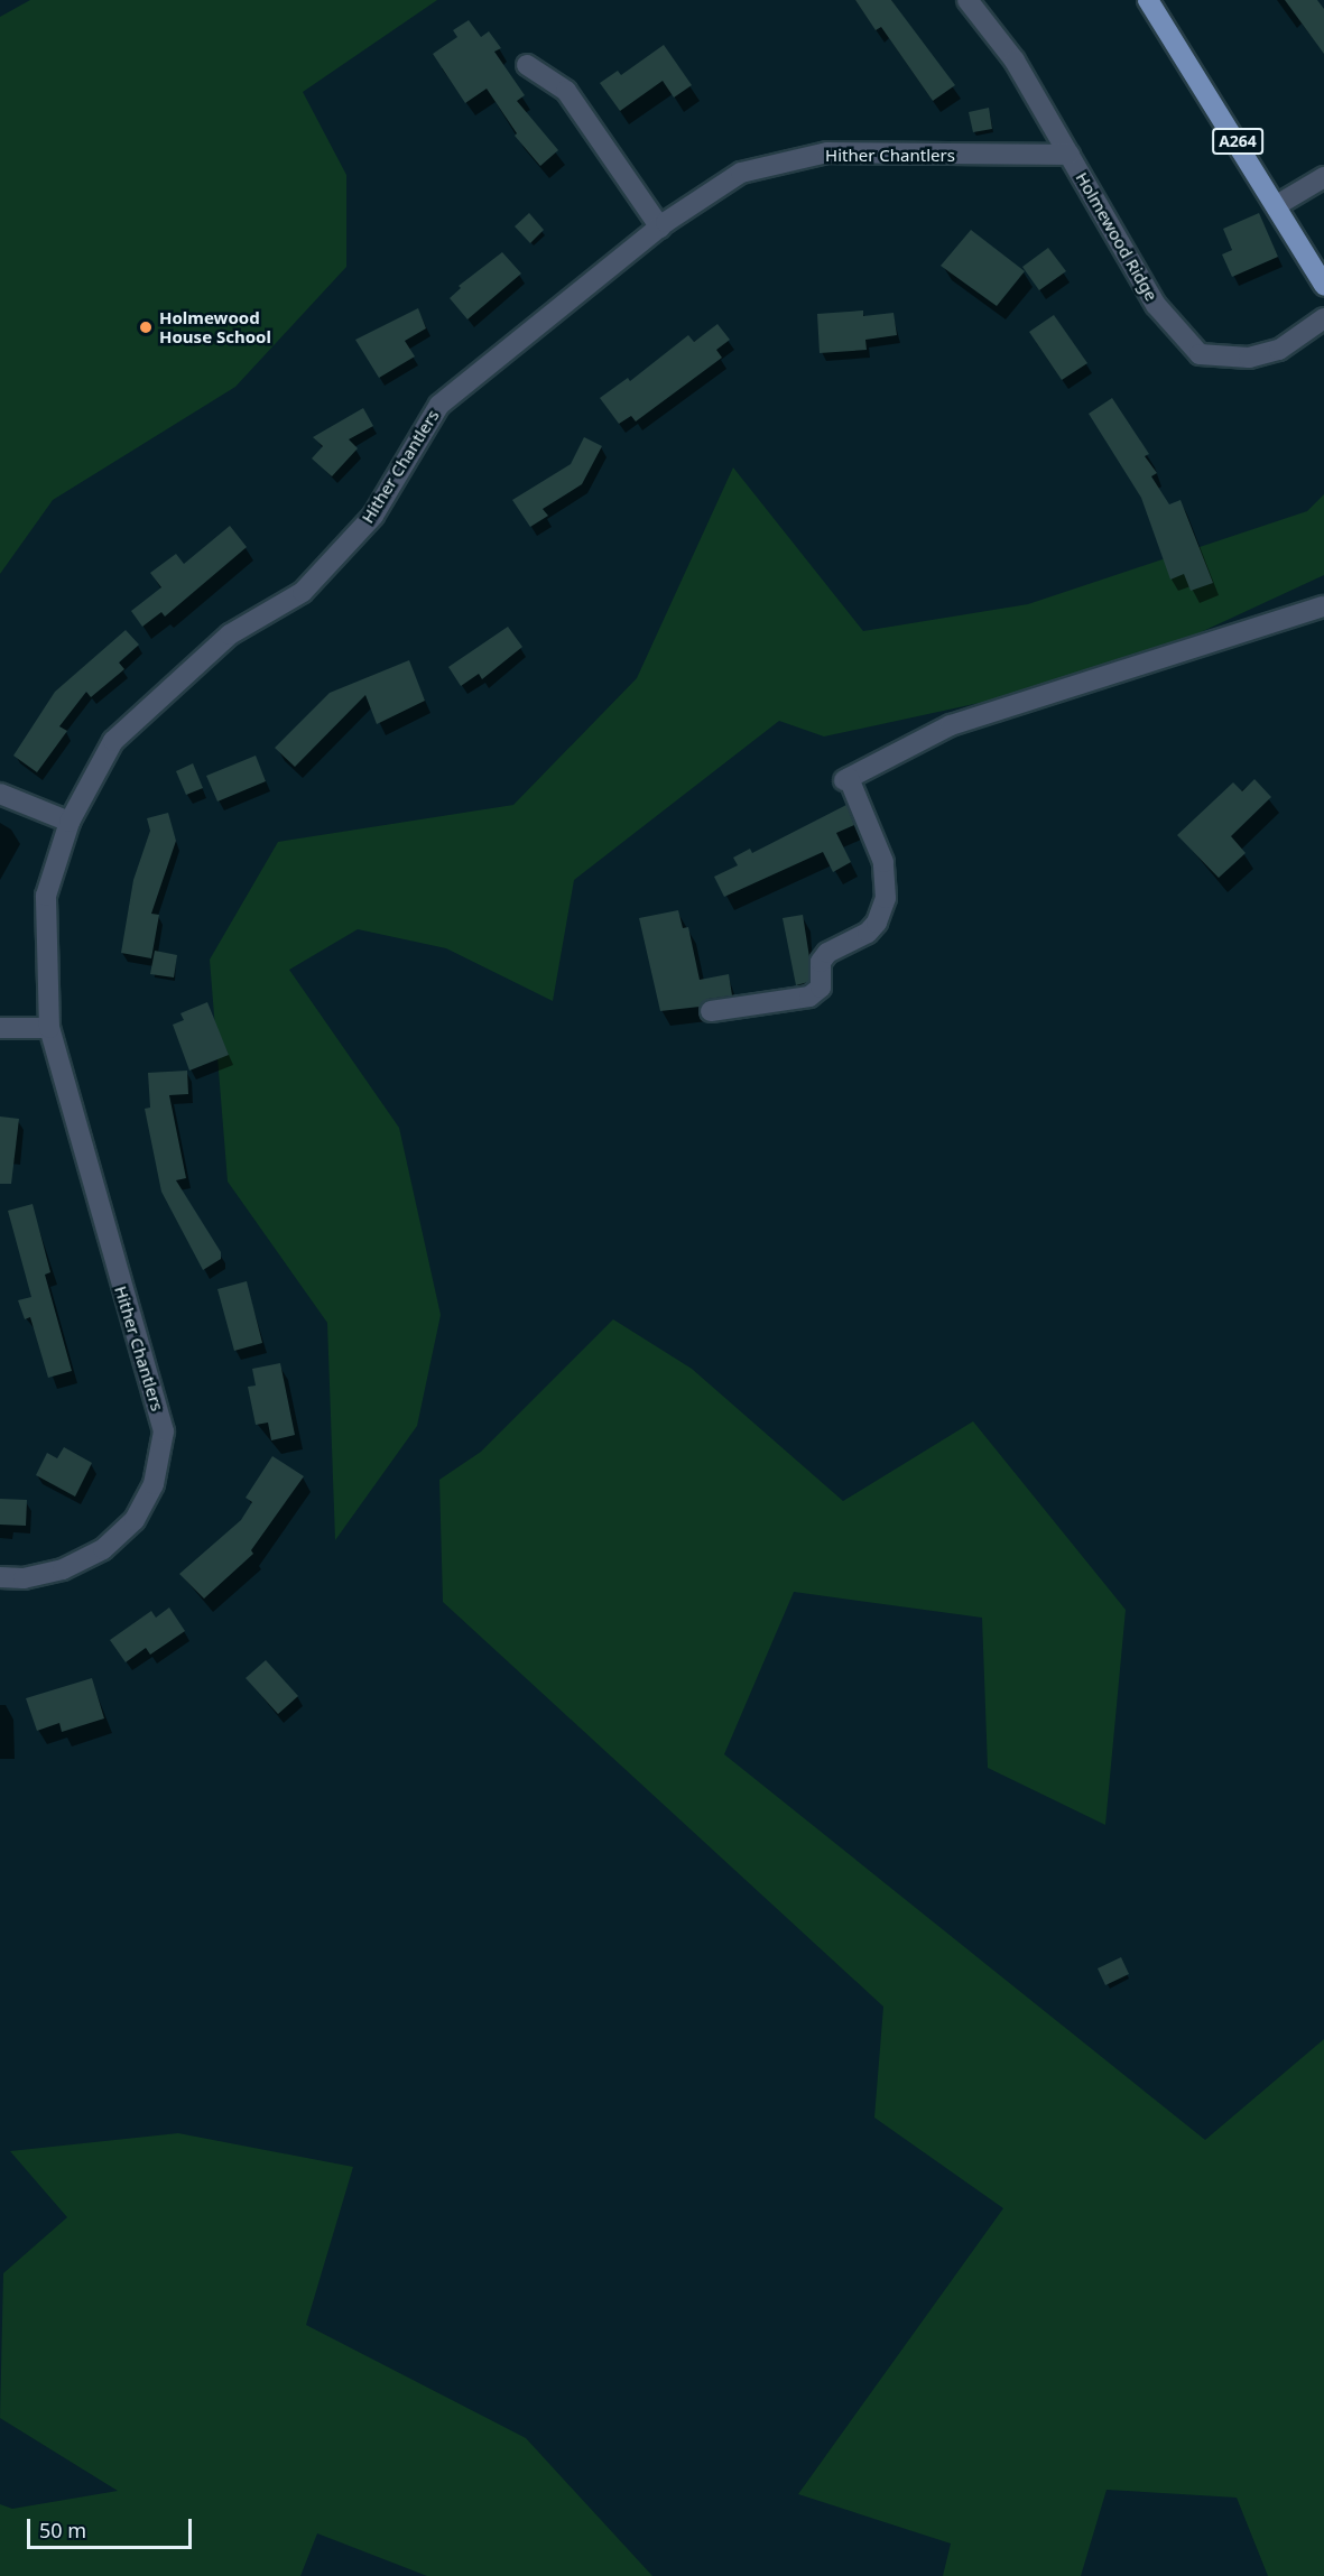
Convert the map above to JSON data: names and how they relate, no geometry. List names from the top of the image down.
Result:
{
  "streets": {
    "main road": ["A264"],
    "street": ["Hither Chantlers", "Holmewood Ridge"]
  },
  "crossings": [
    ["Hither Chantlers", "Holmewood Ridge"]
  ],
  "places": ["Holmewood House School"],
  "scale_bar": "50 m"
}
